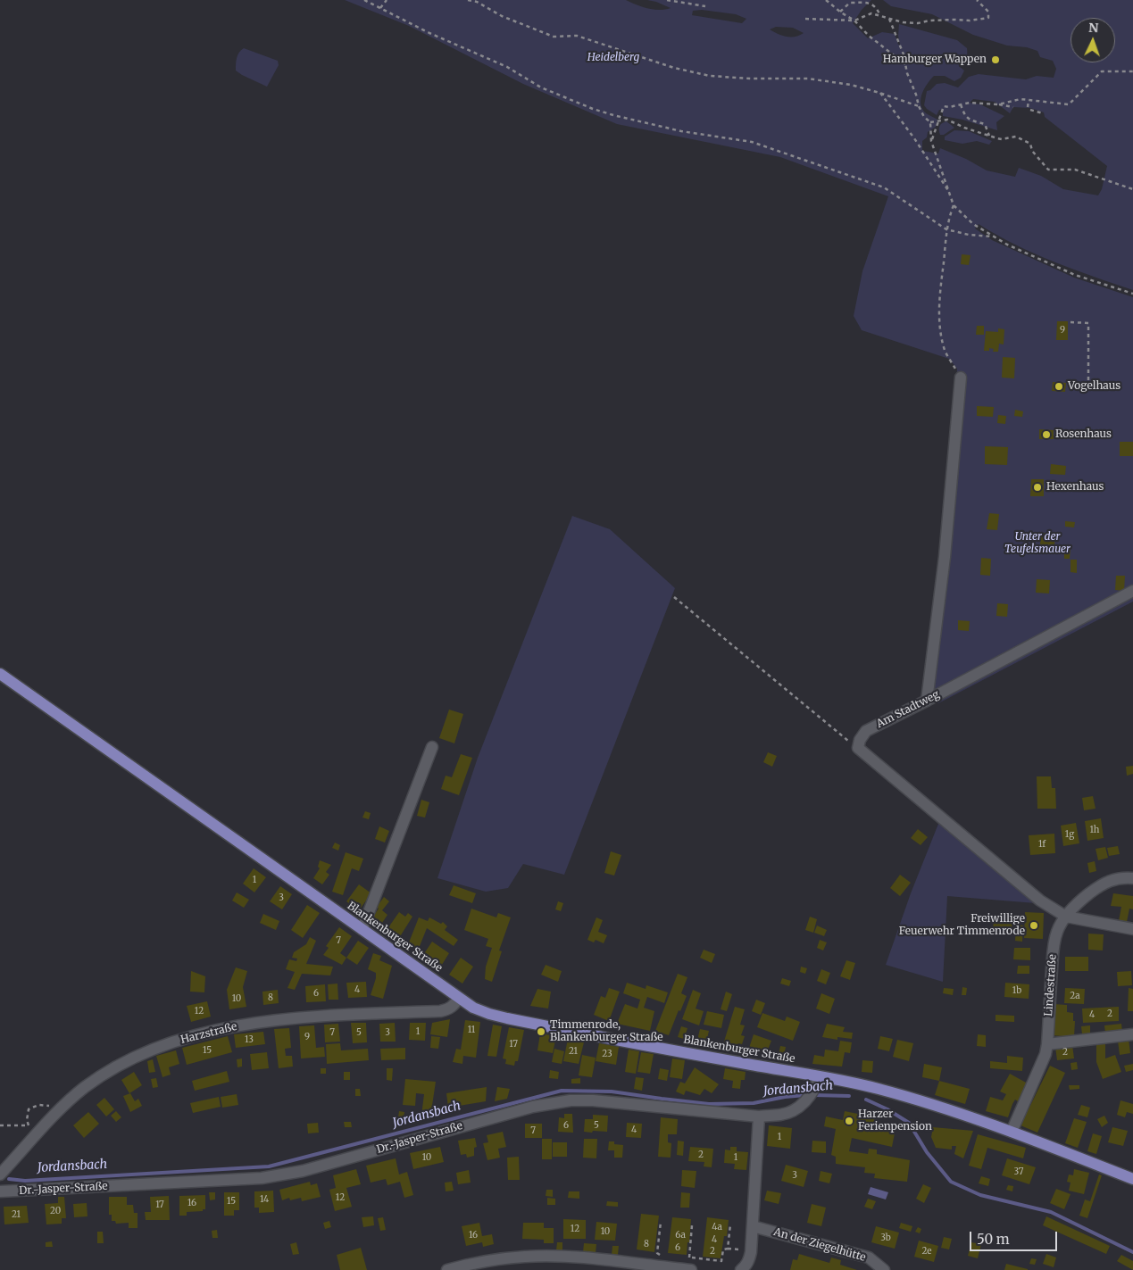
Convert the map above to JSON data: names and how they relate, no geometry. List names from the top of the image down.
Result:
{
  "streets": {
    "main road": ["Blankenburger Straße"],
    "street": [
      "Am Stadtweg",
      "Lindestraße",
      "Harzstraße",
      "Dr.-Jasper-Straße",
      "An der Ziegelhütte"
    ]
  },
  "crossings": [
    ["Blankenburger Straße", "Lindestraße"],
    ["Blankenburger Straße", "Harzstraße"],
    ["Blankenburger Straße", "Dr.-Jasper-Straße"]
  ],
  "water": ["Jordansbach"],
  "parks": ["Heidelberg", "Unter der Teufelsmauer"],
  "places": [
    "Hamburger Wappen",
    "Vogelhaus",
    "Rosenhaus",
    "Hexenhaus",
    "Freiwillige Feuerwehr Timmenrode",
    "Timmenrode, Blankenburger Straße",
    "Harzer Ferienpension"
  ],
  "house_numbers": [
    "9",
    "1h",
    "1g",
    "1f",
    "1",
    "3",
    "7",
    "4",
    "1b",
    "6",
    "2a",
    "8",
    "10",
    "12",
    "2",
    "4",
    "11",
    "1",
    "7",
    "5",
    "3",
    "9",
    "13",
    "17",
    "15",
    "21",
    "2",
    "23",
    "6",
    "5",
    "4",
    "7",
    "1",
    "2",
    "10",
    "1",
    "37",
    "3",
    "12",
    "14",
    "15",
    "16",
    "17",
    "20",
    "21",
    "4a",
    "12",
    "10",
    "16",
    "6a",
    "3b",
    "4",
    "8",
    "6",
    "2",
    "2e"
  ],
  "scale_bar": "50 m",
  "north": "top"
}
